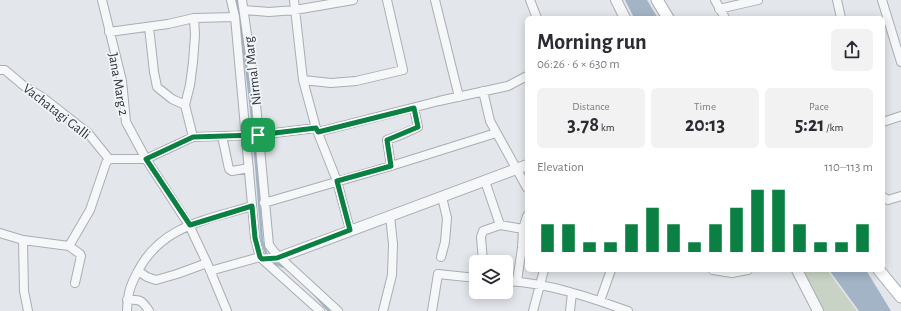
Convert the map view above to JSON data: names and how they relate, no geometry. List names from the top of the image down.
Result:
{
  "streets": {
    "street": ["Nirmal Marg", "Jana Marg 2", "Vachatagi Galli"]
  },
  "page": {
    "heading": ["Morning run", "06:26 · 6 × 630 m"],
    "stats": [
      ["Distance", "3.78 km"],
      ["Time", "20:13"],
      ["Pace", "5:21 /km"]
    ],
    "chart": ["Elevation", "110–113 m"]
  }
}
